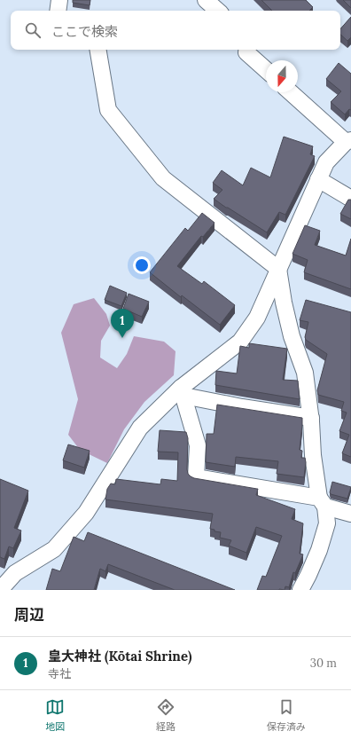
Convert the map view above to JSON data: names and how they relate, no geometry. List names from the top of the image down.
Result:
{
  "north": "bottom",
  "page": {
    "search": "ここで検索",
    "pins": "1",
    "heading": "周辺",
    "list": [
      {
        "mark": "1",
        "name": "皇大神社 (Kōtai Shrine)",
        "note": "寺社",
        "value": "30 m"
      }
    ],
    "nav": ["地図", "経路", "保存済み"]
  }
}
